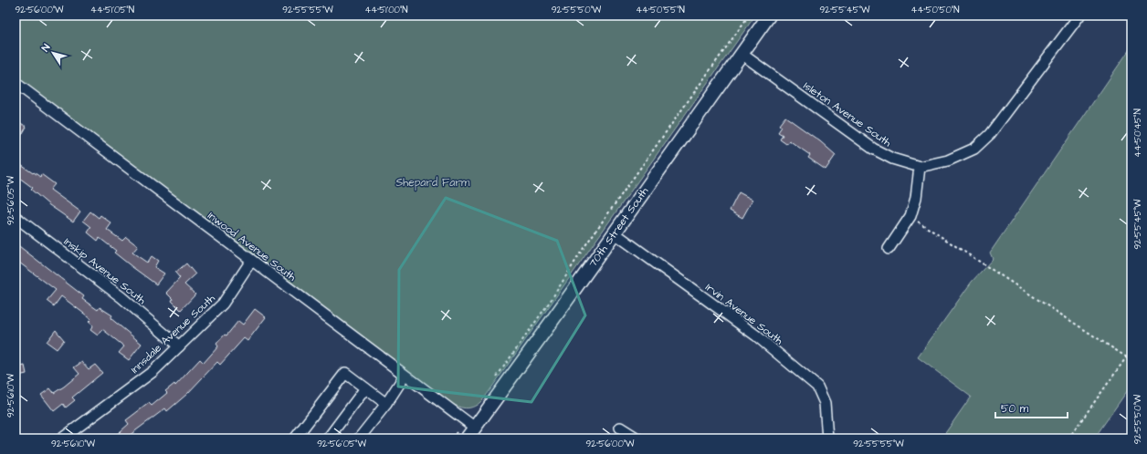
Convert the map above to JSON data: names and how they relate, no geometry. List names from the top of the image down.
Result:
{
  "streets": {
    "main road": ["70th Street South"],
    "street": [
      "Isleton Avenue South",
      "Inwood Avenue South",
      "Inskip Avenue South",
      "Irvin Avenue South",
      "Innsdale Avenue South"
    ]
  },
  "crossings": [
    ["Isleton Avenue South", "70th Street South"],
    ["70th Street South", "Inwood Avenue South"],
    ["70th Street South", "Irvin Avenue South"],
    ["Inwood Avenue South", "Innsdale Avenue South"],
    ["Inskip Avenue South", "Innsdale Avenue South"]
  ],
  "parks": ["Shepard Farm"],
  "scale_bar": "50 m",
  "north": "top left",
  "coordinates": [
    "92°56'00\"W",
    "44°51'05\"N",
    "92°55'55\"W",
    "44°51'00\"N",
    "92°55'50\"W",
    "44°50'55\"N",
    "92°55'45\"W",
    "44°50'50\"N",
    "44°50'45\"N",
    "92°56'05\"W",
    "92°56'10\"W"
  ]
}
